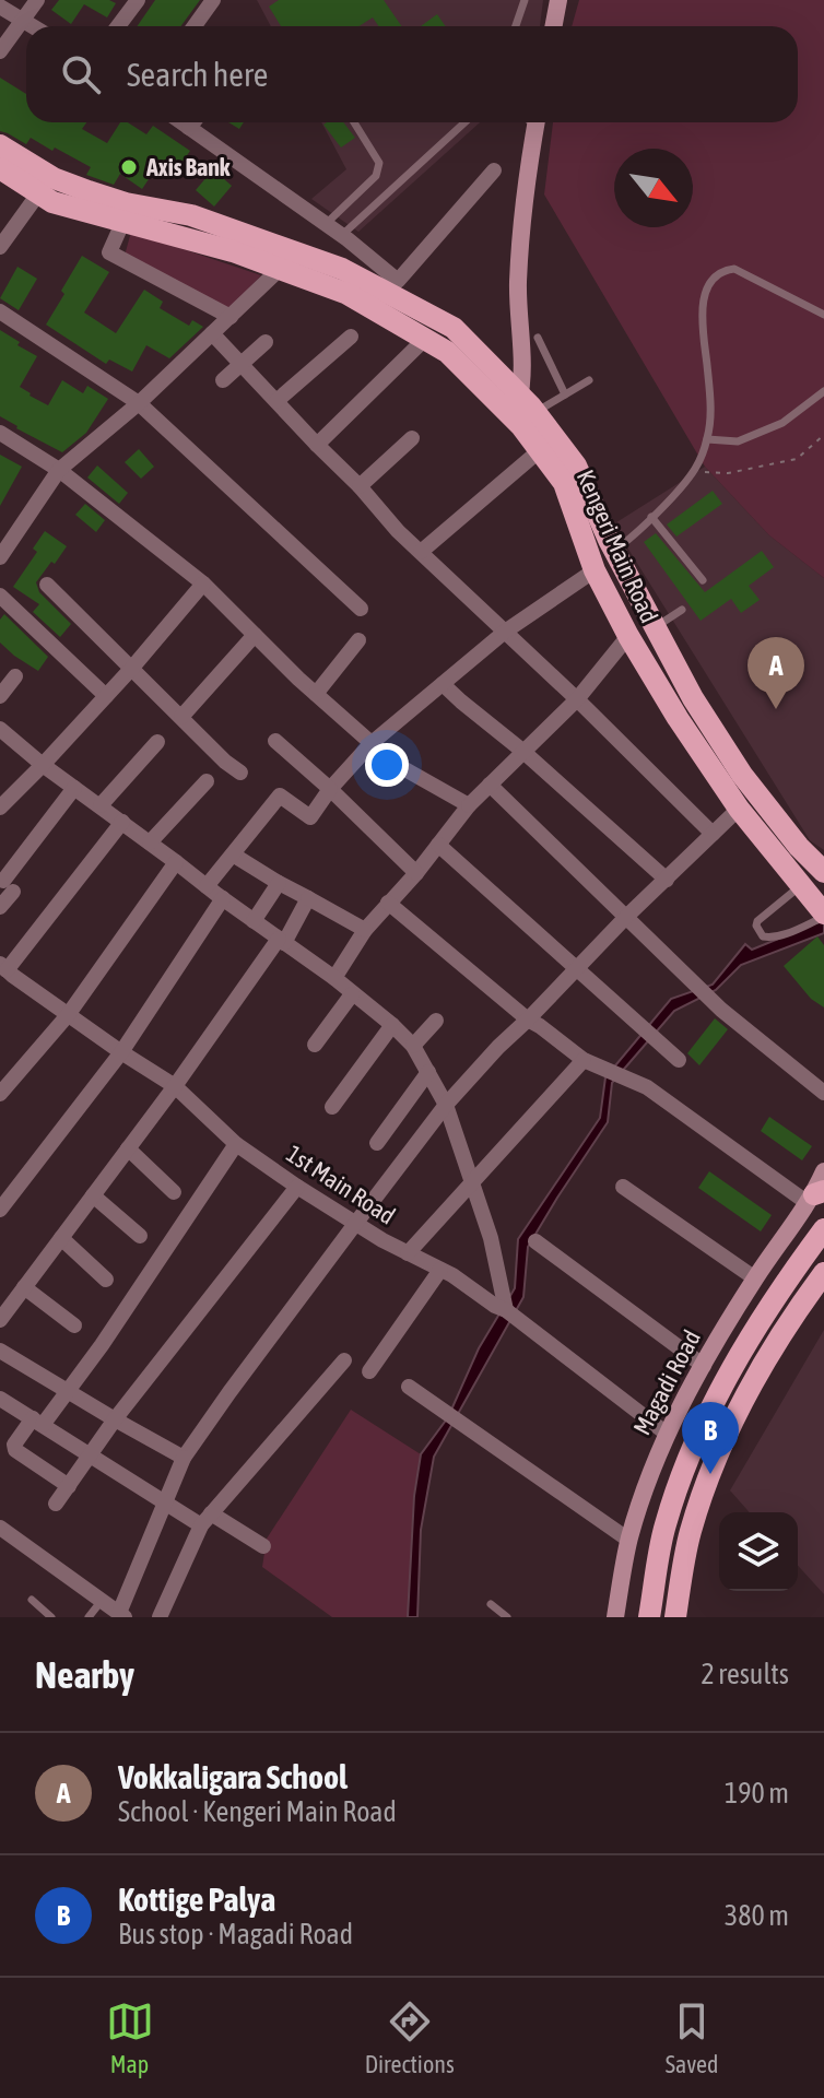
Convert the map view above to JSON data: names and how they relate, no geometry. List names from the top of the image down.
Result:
{
  "streets": {
    "main road": ["Kengeri Main Road"],
    "street": ["1st Main Road", "Magadi Road"]
  },
  "crossings": [
    ["1st Main Road", "Magadi Road"]
  ],
  "places": ["Axis Bank"],
  "north": "bottom right",
  "page": {
    "search": "Search here",
    "pins": ["A", "B"],
    "heading": ["Nearby", "2 results"],
    "list": [
      {
        "mark": "A",
        "name": "Vokkaligara School",
        "note": "School · Kengeri Main Road",
        "value": "190 m"
      },
      {
        "mark": "B",
        "name": "Kottige Palya",
        "note": "Bus stop · Magadi Road",
        "value": "380 m"
      }
    ],
    "nav": ["Map", "Directions", "Saved"]
  }
}
